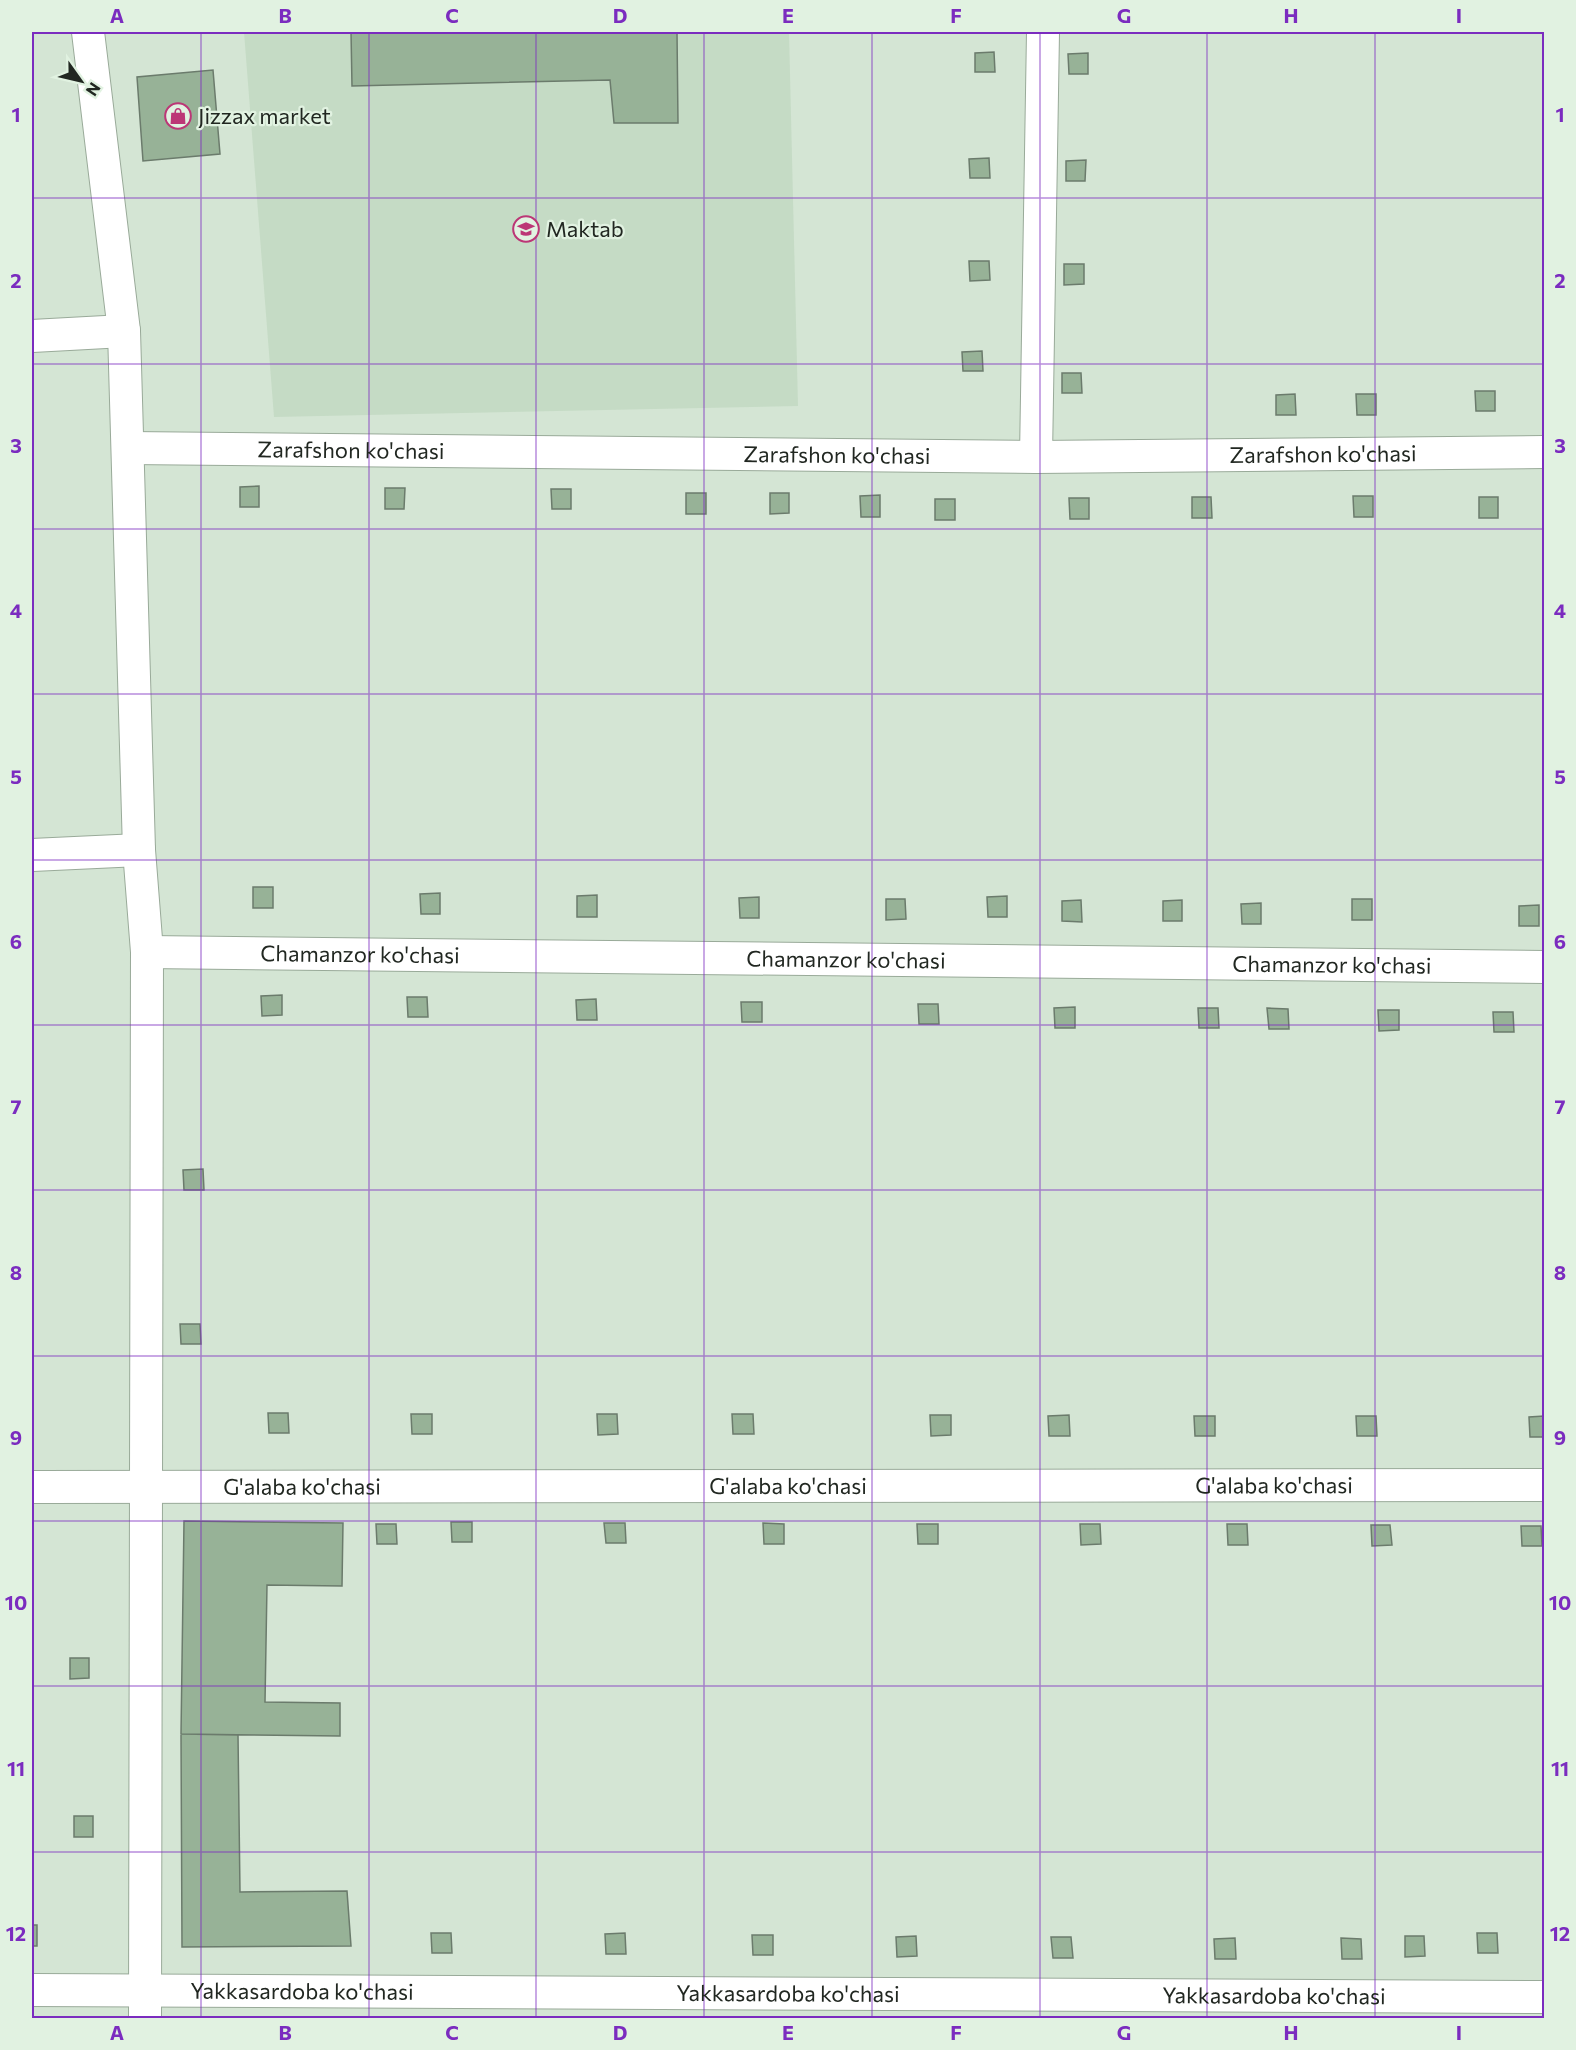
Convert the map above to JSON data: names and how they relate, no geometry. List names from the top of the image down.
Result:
{
  "streets": {
    "street": [
      "Zarafshon ko'chasi",
      "Chamanzor ko'chasi",
      "G'alaba ko'chasi",
      "Yakkasardoba ko'chasi"
    ]
  },
  "places": {
    "shop": ["Jizzax market"],
    "school or university": ["Maktab"]
  },
  "north": "bottom right",
  "grid": {
    "columns": [
      "A",
      "B",
      "C",
      "D",
      "E",
      "F",
      "G",
      "H",
      "I"
    ],
    "rows": [
      "1",
      "2",
      "3",
      "4",
      "5",
      "6",
      "7",
      "8",
      "9",
      "10",
      "11",
      "12"
    ]
  }
}
